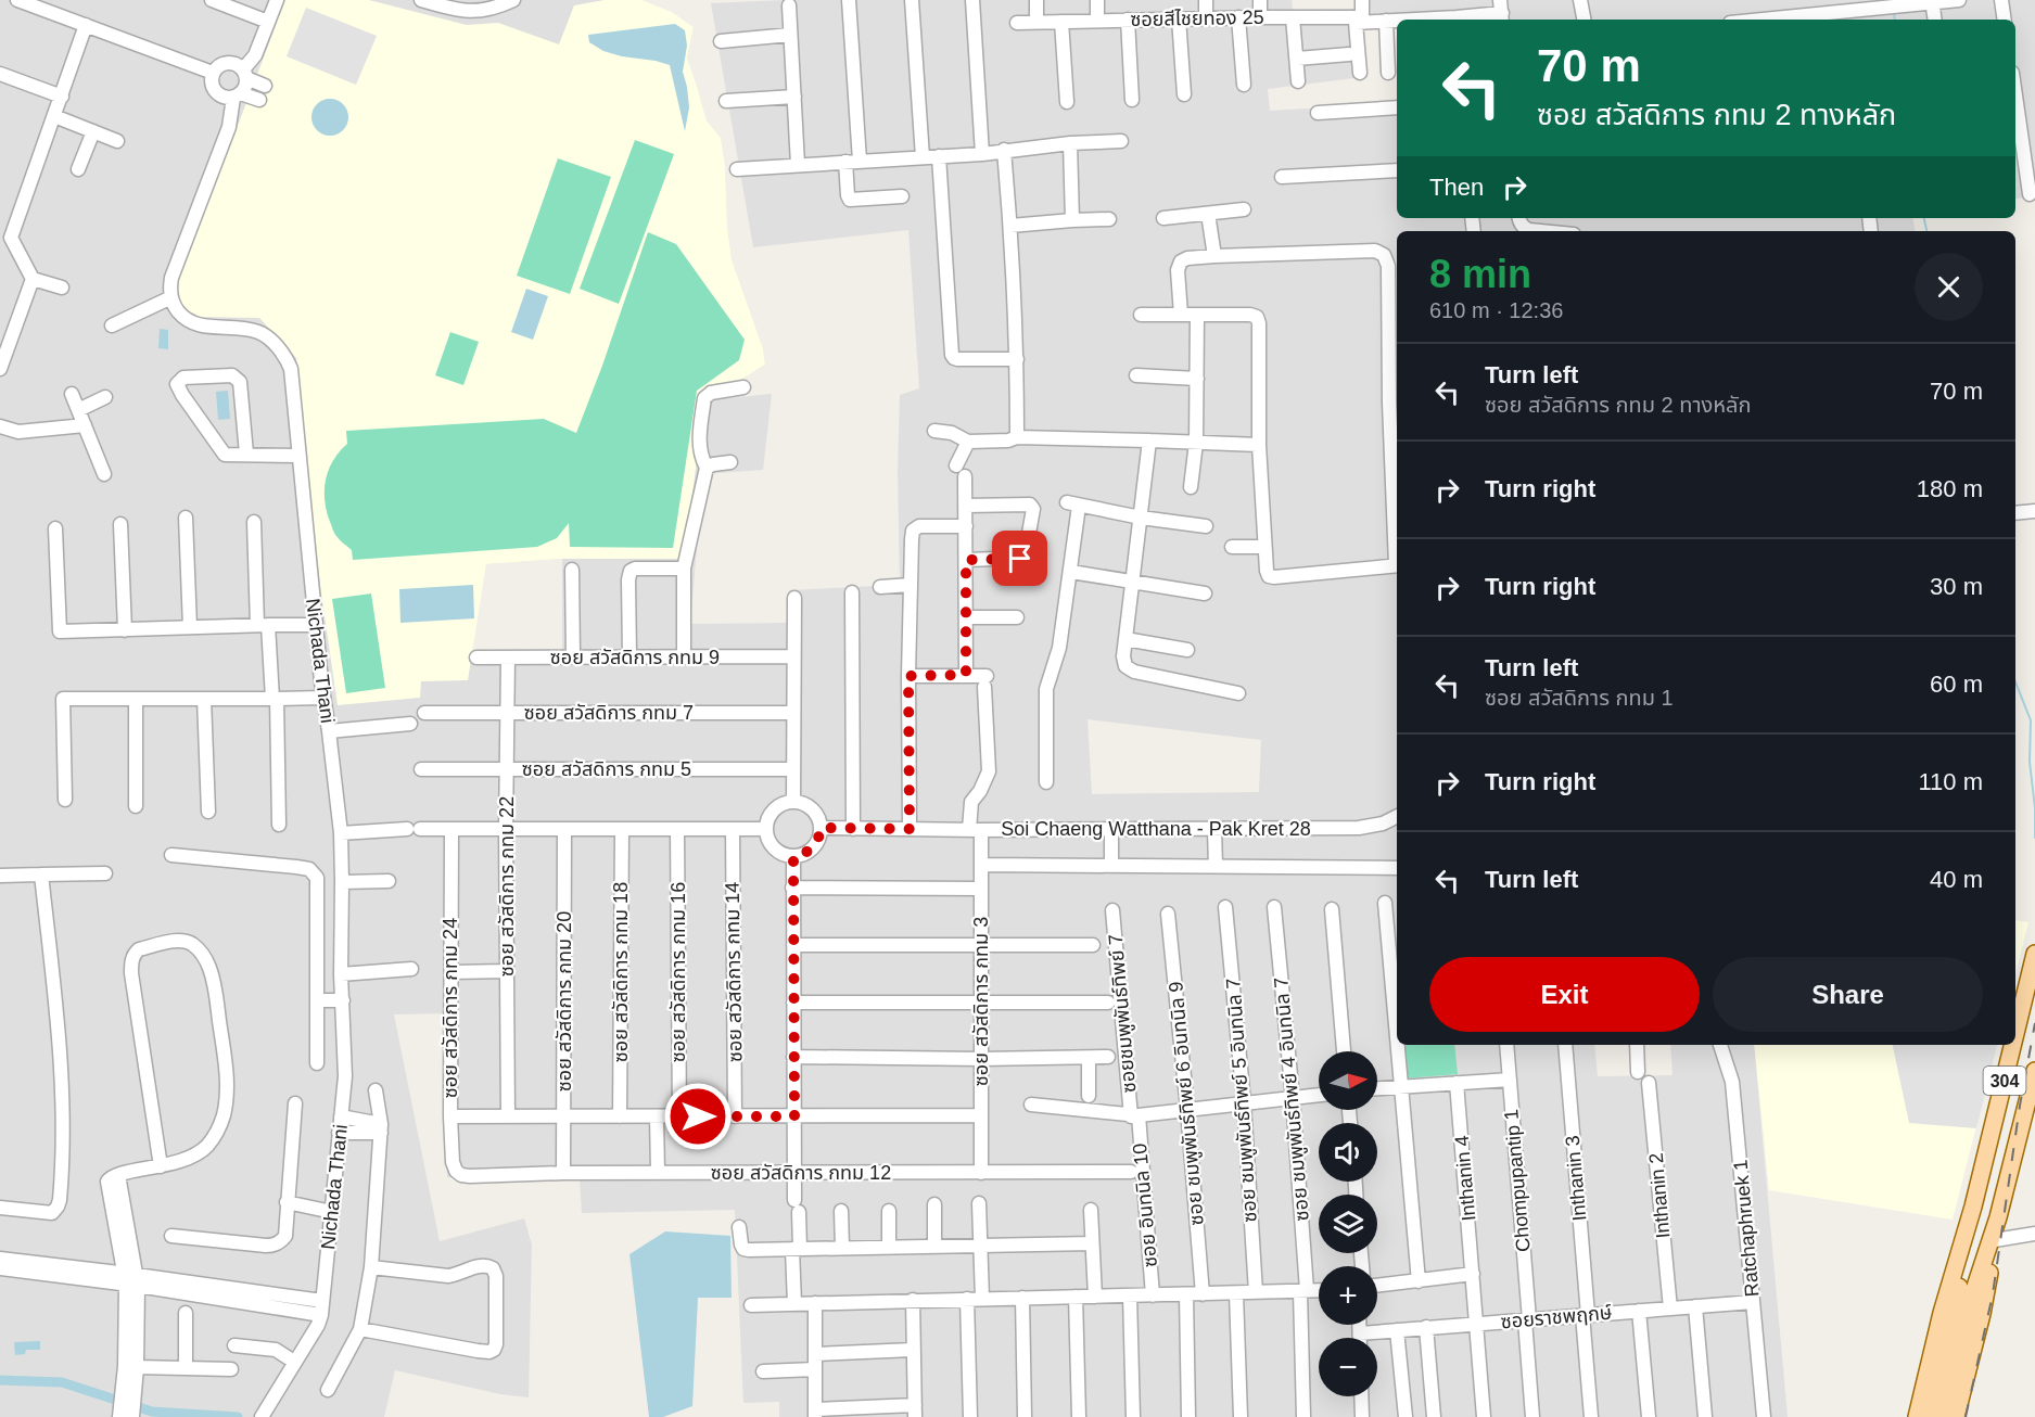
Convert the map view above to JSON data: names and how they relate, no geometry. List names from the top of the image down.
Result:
{
  "streets": {
    "main road": ["304"],
    "street": [
      "ซอยสีไชยทอง 25",
      "ซอย สวัสดิการ กทม 9",
      "Nichada Thani",
      "ซอย สวัสดิการ กทม 7",
      "ซอย สวัสดิการ กทม 5",
      "Soi Chaeng Watthana - Pak Kret 28",
      "ซอย สวัสดิการ กทม 22",
      "ซอย สวัสดิการ กทม 18",
      "ซอย สวัสดิการ กทม 16",
      "ซอย สวัสดิการ กทม 14",
      "ซอย สวัสดิการ กทม 20",
      "ซอย สวัสดิการ กทม 3",
      "ซอย สวัสดิการ กทม 24",
      "ซอยชมพูพันธ์ทิพย์ 7",
      "ซอย ชมพูพันธ์ทิพย์ 4 อินทนิล 7",
      "ซอย ชมพูพันธ์ทิพย์ 5 อินทนิล 7",
      "ซอย ชมพูพันธ์ทิพย์ 6 อินทนิล 9",
      "ซอย สวัสดิการ กทม 12",
      "Inthanin 4",
      "Inthanin 3",
      "Chompupantip 1",
      "Inthanin 2",
      "ซอย อินทนิล 10",
      "Ratchaphruek 1",
      "ซอยราชพฤกษ์"
    ]
  },
  "crossings": [
    ["ซอย สวัสดิการ กทม 9", "ซอย สวัสดิการ กทม 22"],
    ["ซอย สวัสดิการ กทม 7", "ซอย สวัสดิการ กทม 22"],
    ["ซอย สวัสดิการ กทม 5", "ซอย สวัสดิการ กทม 22"],
    ["Soi Chaeng Watthana - Pak Kret 28", "ซอย สวัสดิการ กทม 3"],
    ["ซอย สวัสดิการ กทม 20", "ซอย สวัสดิการ กทม 12"],
    ["ซอย สวัสดิการ กทม 3", "ซอย สวัสดิการ กทม 12"],
    ["ซอย สวัสดิการ กทม 24", "ซอย สวัสดิการ กทม 12"],
    ["ซอยชมพูพันธ์ทิพย์ 7", "ซอย อินทนิล 10"],
    ["Inthanin 4", "ซอยราชพฤกษ์"],
    ["Inthanin 3", "ซอยราชพฤกษ์"],
    ["Chompupantip 1", "ซอยราชพฤกษ์"],
    ["Inthanin 2", "ซอยราชพฤกษ์"],
    ["Ratchaphruek 1", "ซอยราชพฤกษ์"]
  ],
  "north": "right",
  "page": {
    "turn": ["70 m", "ซอย สวัสดิการ กทม 2 ทางหลัก"],
    "then": "Then",
    "heading": ["8 min", "610 m · 12:36"],
    "list": [
      {
        "name": "Turn left",
        "note": "ซอย สวัสดิการ กทม 2 ทางหลัก",
        "value": "70 m"
      },
      {
        "name": "Turn right",
        "value": "180 m"
      },
      {
        "name": "Turn right",
        "value": "30 m"
      },
      {
        "name": "Turn left",
        "note": "ซอย สวัสดิการ กทม 1",
        "value": "60 m"
      },
      {
        "name": "Turn right",
        "value": "110 m"
      },
      {
        "name": "Turn left",
        "value": "40 m"
      }
    ],
    "buttons": ["Exit", "Share"],
    "map_buttons": ["+", "−"]
  }
}
